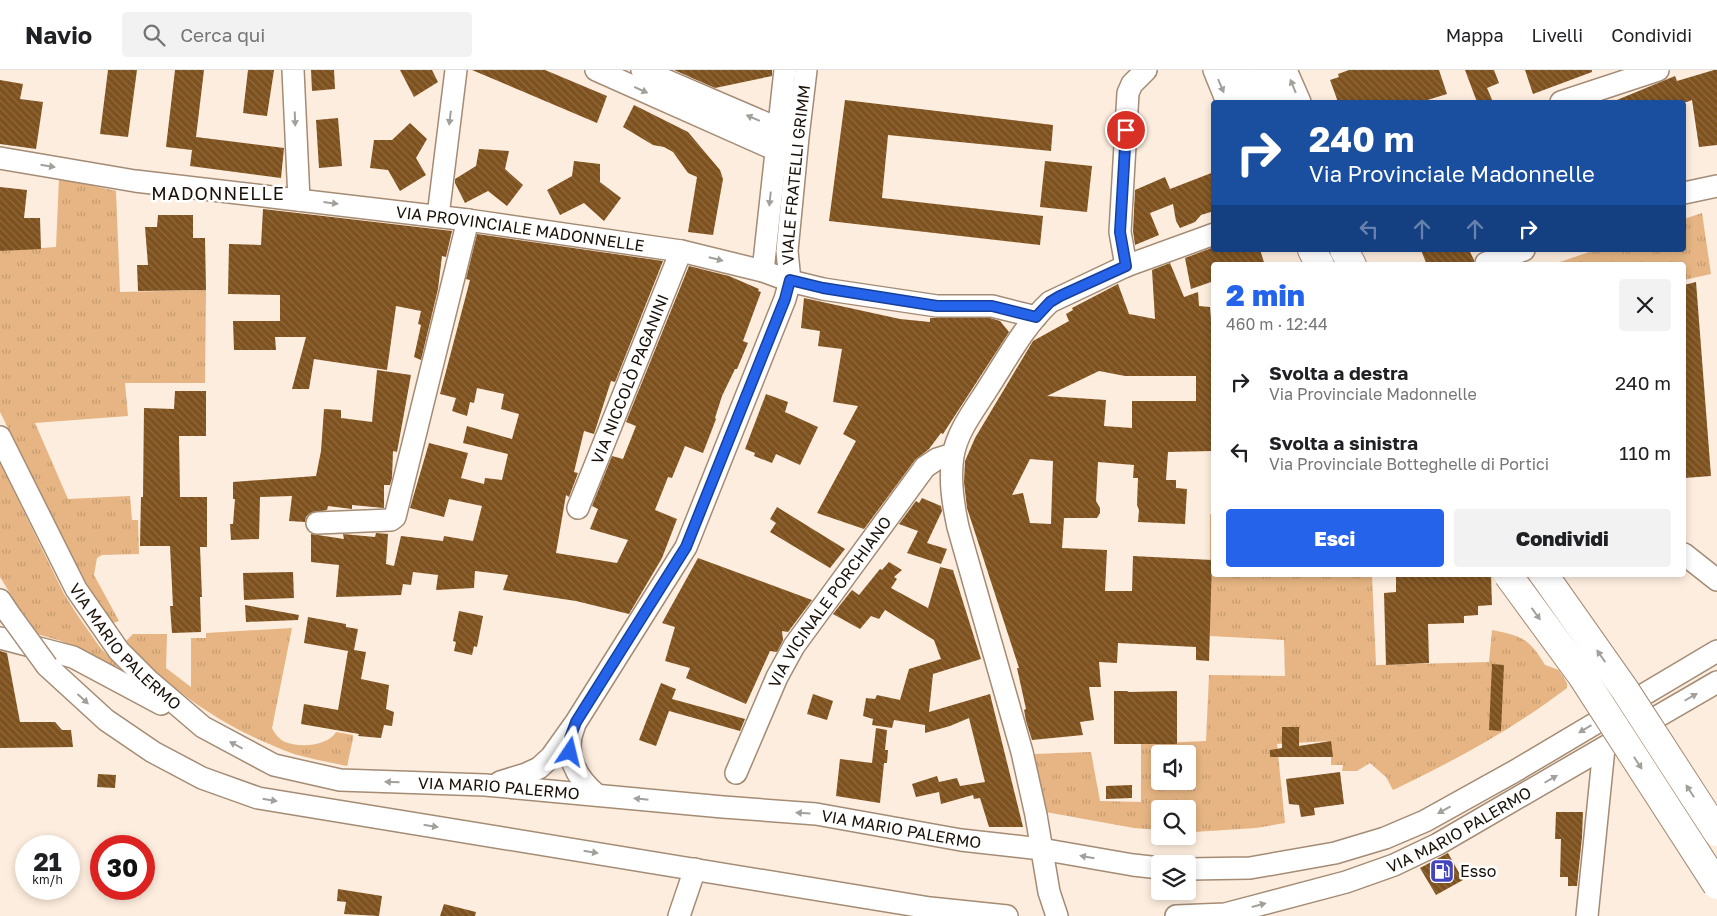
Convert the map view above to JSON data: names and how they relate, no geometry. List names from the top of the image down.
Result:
{
  "streets": {
    "street": [
      "VIALE FRATELLI GRIMM",
      "VIA PROVINCIALE MADONNELLE",
      "VIA NICCOLÒ PAGANINI",
      "VIA VICINALE PORCHIANO",
      "VIA MARIO PALERMO"
    ]
  },
  "crossings": [
    ["VIALE FRATELLI GRIMM", "VIA PROVINCIALE MADONNELLE"],
    ["VIA PROVINCIALE MADONNELLE", "VIA NICCOLÒ PAGANINI"]
  ],
  "one_way": ["VIA PROVINCIALE MADONNELLE"],
  "districts": ["MADONNELLE"],
  "places": {
    "fuel station": ["Esso"]
  },
  "page": {
    "header": "Navio",
    "search": "Cerca qui",
    "nav": ["Mappa", "Livelli", "Condividi"],
    "turn": ["240 m", "Via Provinciale Madonnelle"],
    "heading": ["2 min", "460 m · 12:44"],
    "list": [
      {
        "name": "Svolta a destra",
        "note": "Via Provinciale Madonnelle",
        "value": "240 m"
      },
      {
        "name": "Svolta a sinistra",
        "note": "Via Provinciale Botteghelle di Portici",
        "value": "110 m"
      }
    ],
    "buttons": ["Esci", "Condividi"],
    "speed": "21 km/h",
    "limit": "30"
  }
}
